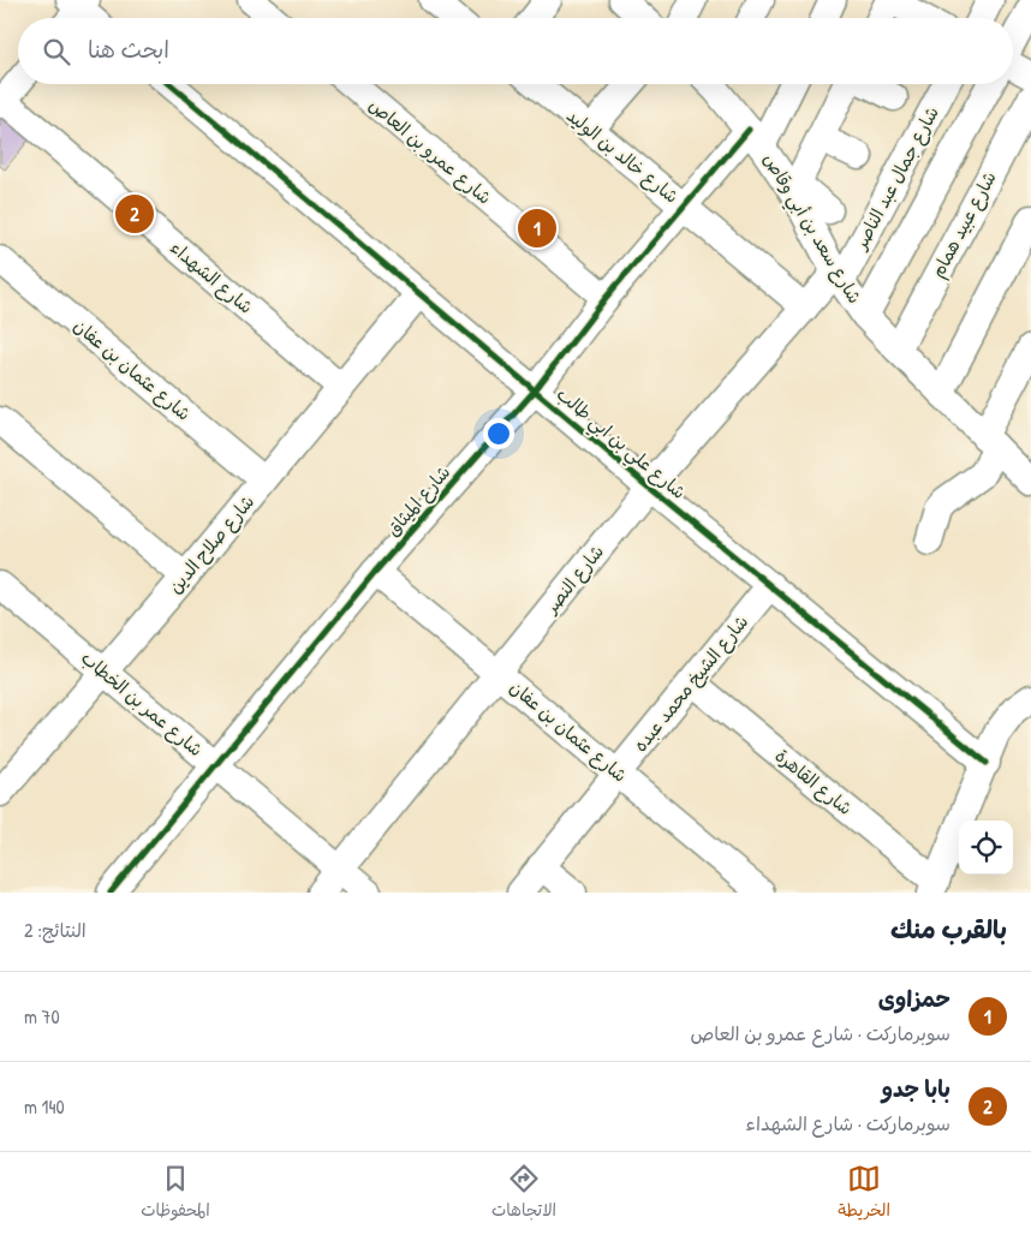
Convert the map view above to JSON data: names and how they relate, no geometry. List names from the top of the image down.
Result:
{
  "streets": {
    "street": [
      "شارع عمرو بن العاص",
      "شارع خالد بن الوليد",
      "شارع جمال عبد الناصر",
      "شارع عبيد همام",
      "شارع سعد بن أبي وقاص",
      "شارع الشهداء",
      "شارع عثمان بن عفان",
      "شارع علي بن ابي طالب",
      "شارع الميثاق",
      "شارع صلاح الدين",
      "شارع النصر",
      "شارع الشيخ محمد عبده",
      "شارع عمر بن الخطاب",
      "شارع القاهرة"
    ]
  },
  "crossings": [
    ["شارع عمرو بن العاص", "شارع الميثاق"],
    ["شارع خالد بن الوليد", "شارع الميثاق"],
    ["شارع خالد بن الوليد", "شارع النصر"],
    ["شارع جمال عبد الناصر", "شارع سعد بن أبي وقاص"],
    ["شارع جمال عبد الناصر", "شارع النصر"],
    ["شارع عبيد همام", "شارع سعد بن أبي وقاص"],
    ["شارع سعد بن أبي وقاص", "شارع الميثاق"],
    ["شارع سعد بن أبي وقاص", "شارع النصر"],
    ["شارع الشهداء", "شارع صلاح الدين"],
    ["شارع عثمان بن عفان", "شارع الميثاق"],
    ["شارع عثمان بن عفان", "شارع صلاح الدين"],
    ["شارع عثمان بن عفان", "شارع النصر"],
    ["شارع عثمان بن عفان", "شارع الشيخ محمد عبده"],
    ["شارع علي بن ابي طالب", "شارع الميثاق"],
    ["شارع علي بن ابي طالب", "شارع صلاح الدين"],
    ["شارع علي بن ابي طالب", "شارع النصر"],
    ["شارع علي بن ابي طالب", "شارع الشيخ محمد عبده"],
    ["شارع الميثاق", "شارع عمر بن الخطاب"],
    ["شارع صلاح الدين", "شارع عمر بن الخطاب"],
    ["شارع النصر", "شارع عمر بن الخطاب"],
    ["شارع الشيخ محمد عبده", "شارع القاهرة"]
  ],
  "page": {
    "search": "ابحث هنا",
    "pins": ["2", "1"],
    "heading": ["بالقرب منك", "النتائج: 2"],
    "list": [
      {
        "mark": "1",
        "name": "حمزاوى",
        "note": "سوبرماركت · شارع عمرو بن العاص",
        "value": "70 m"
      },
      {
        "mark": "2",
        "name": "بابا جدو",
        "note": "سوبرماركت · شارع الشهداء",
        "value": "140 m"
      }
    ],
    "nav": ["الخريطة", "الاتجاهات", "المحفوظات"]
  }
}
